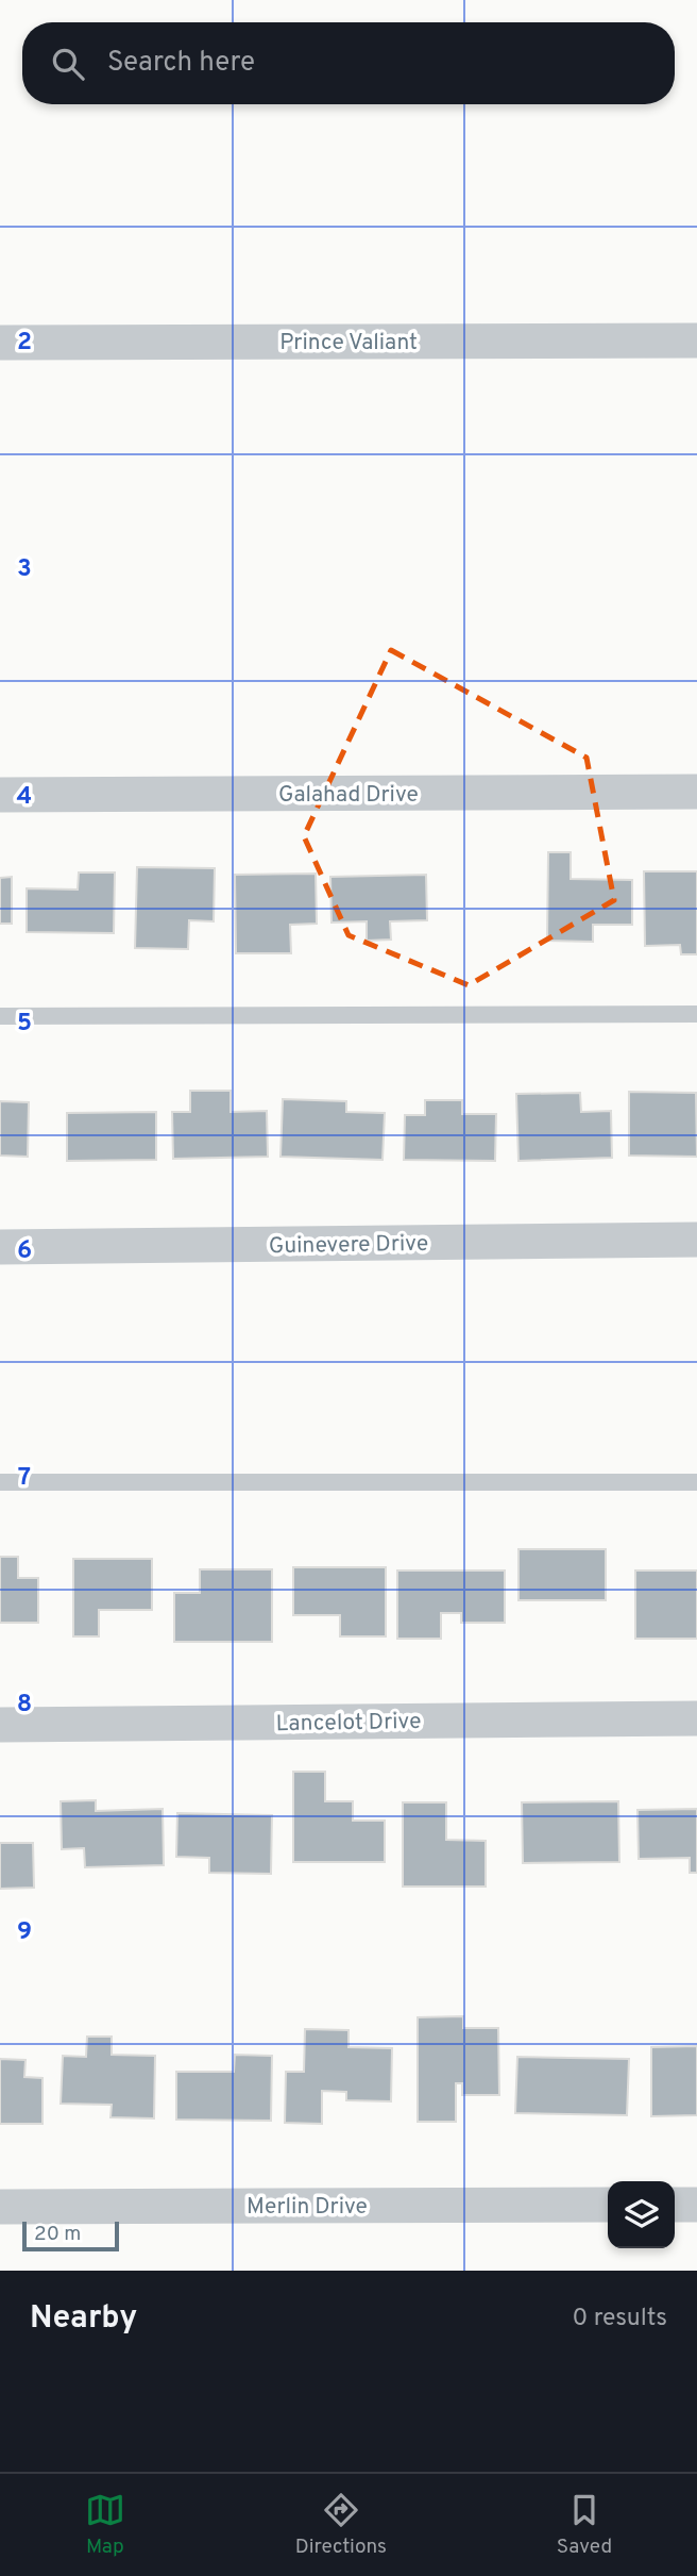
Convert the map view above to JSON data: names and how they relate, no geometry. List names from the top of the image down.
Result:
{
  "streets": {
    "street": [
      "Prince Valiant",
      "Galahad Drive",
      "Guinevere Drive",
      "Lancelot Drive",
      "Merlin Drive"
    ]
  },
  "scale_bar": "20 m",
  "page": {
    "search": "Search here",
    "scale": "20 m",
    "heading": ["Nearby", "0 results"],
    "nav": ["Map", "Directions", "Saved"]
  },
  "grid": {
    "rows": [
      "2",
      "3",
      "4",
      "5",
      "6",
      "7",
      "8",
      "9"
    ]
  }
}
